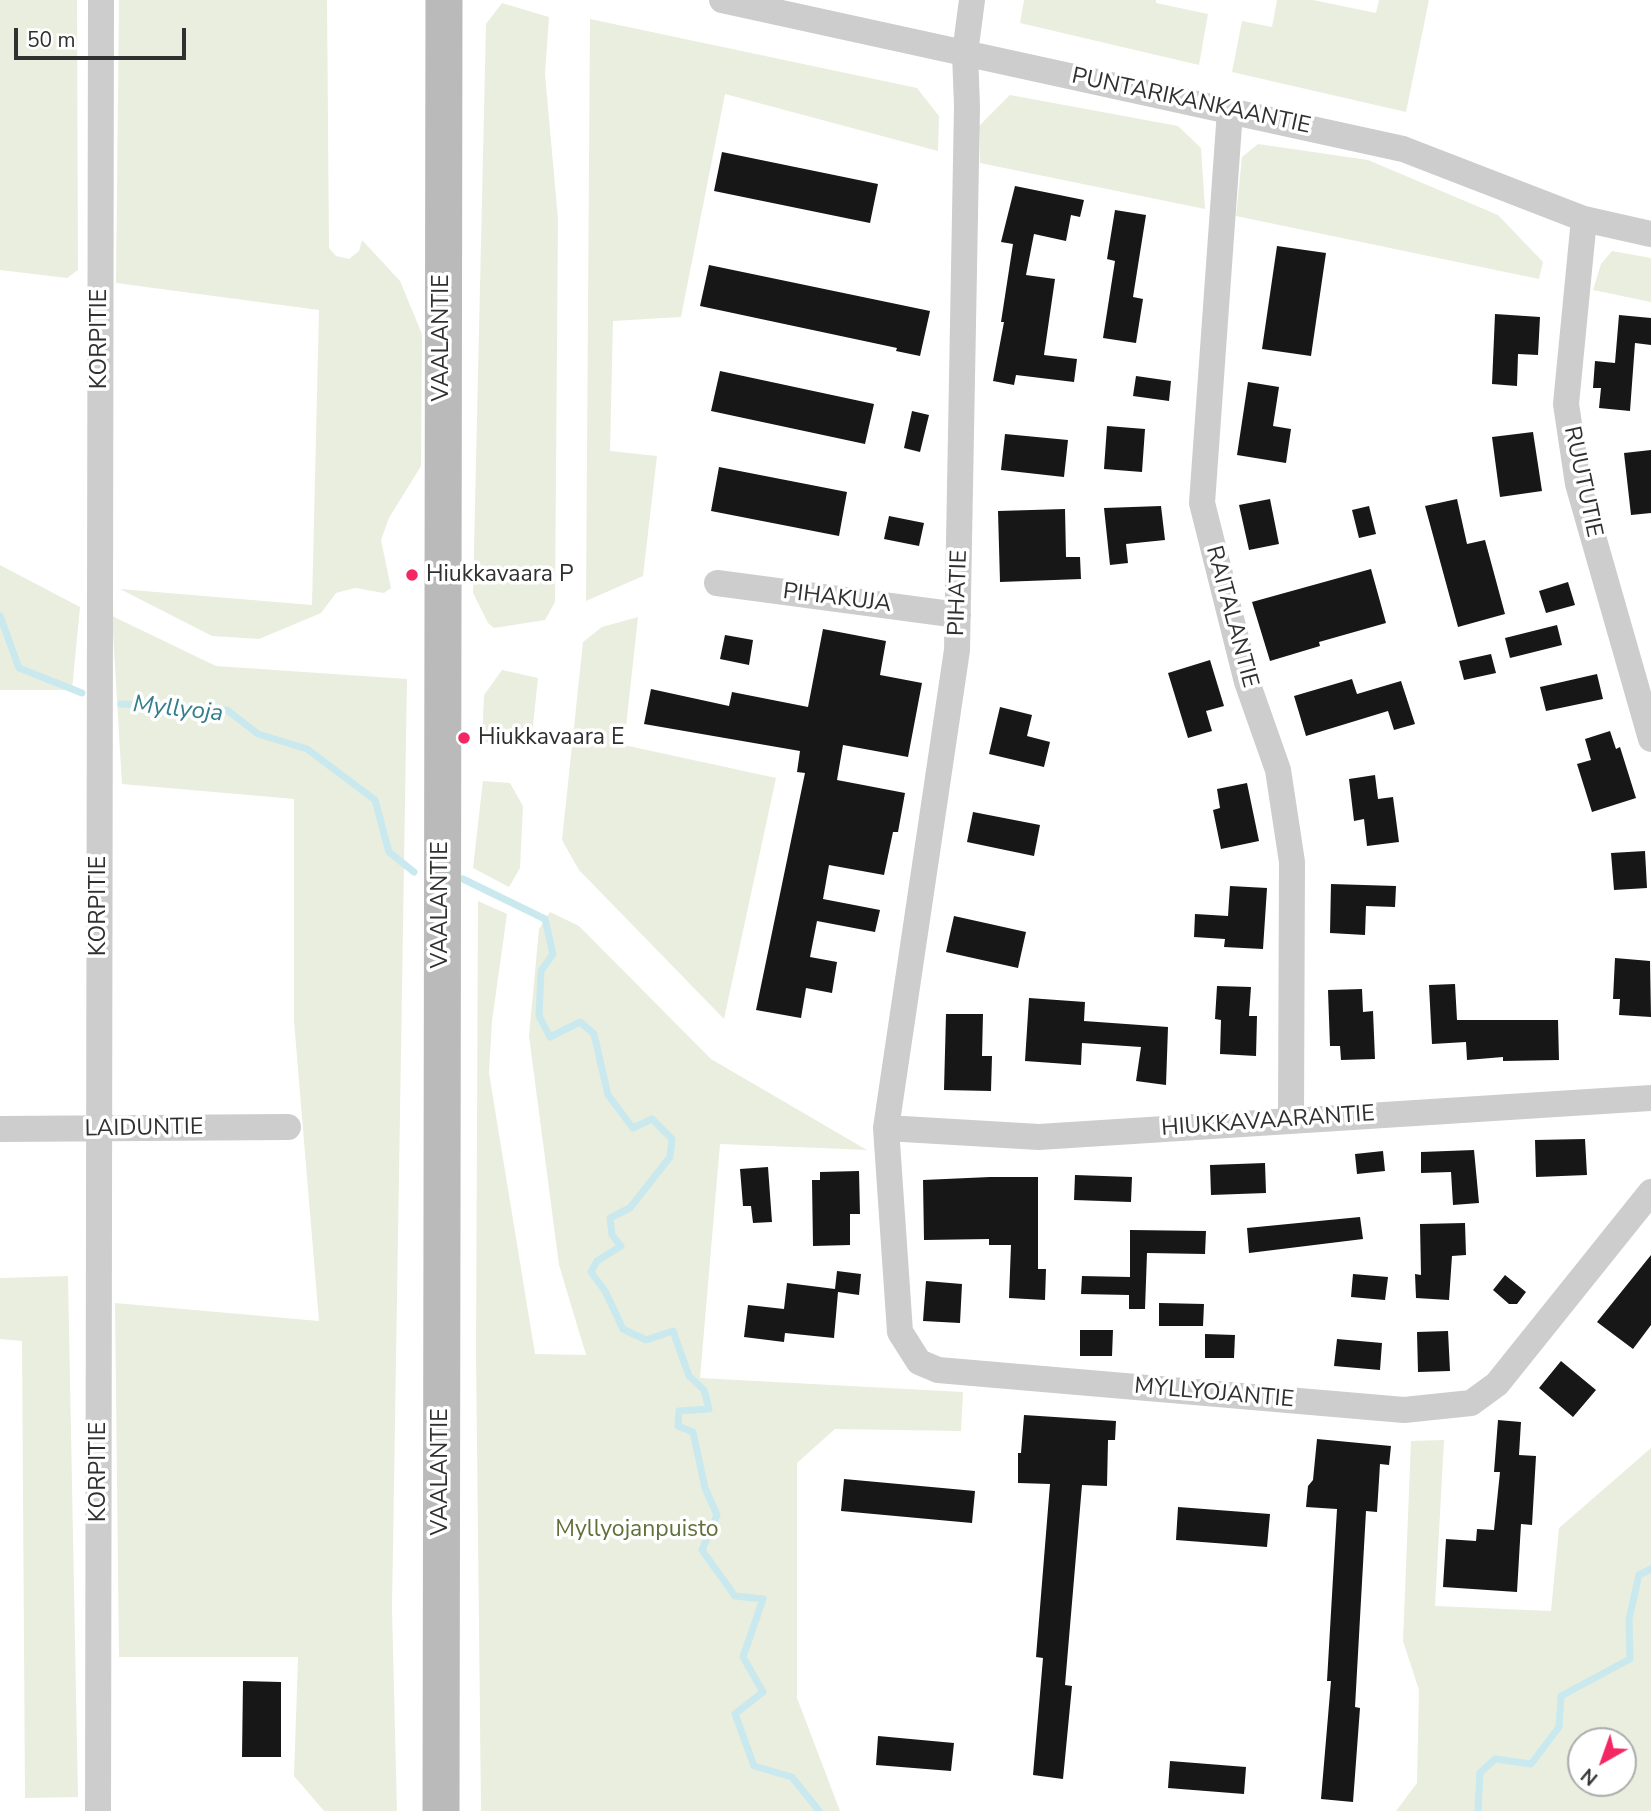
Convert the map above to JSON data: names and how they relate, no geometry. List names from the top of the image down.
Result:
{
  "streets": {
    "street": [
      "PUNTARIKANKAANTIE",
      "VAALANTIE",
      "KORPITIE",
      "RUUTUTIE",
      "PIHATIE",
      "PIHAKUJA",
      "RAITALANTIE",
      "HIUKKAVAARANTIE",
      "LAIDUNTIE",
      "MYLLYOJANTIE"
    ]
  },
  "crossings": [
    ["PUNTARIKANKAANTIE", "RUUTUTIE"],
    ["PUNTARIKANKAANTIE", "PIHATIE"],
    ["PUNTARIKANKAANTIE", "RAITALANTIE"],
    ["KORPITIE", "LAIDUNTIE"],
    ["PIHATIE", "PIHAKUJA"],
    ["PIHATIE", "HIUKKAVAARANTIE"],
    ["PIHATIE", "MYLLYOJANTIE"],
    ["RAITALANTIE", "HIUKKAVAARANTIE"],
    ["HIUKKAVAARANTIE", "MYLLYOJANTIE"]
  ],
  "water": ["Myllyoja"],
  "parks": ["Myllyojanpuisto"],
  "places": ["Hiukkavaara P", "Hiukkavaara E"],
  "scale_bar": "50 m",
  "north": "bottom left"
}
